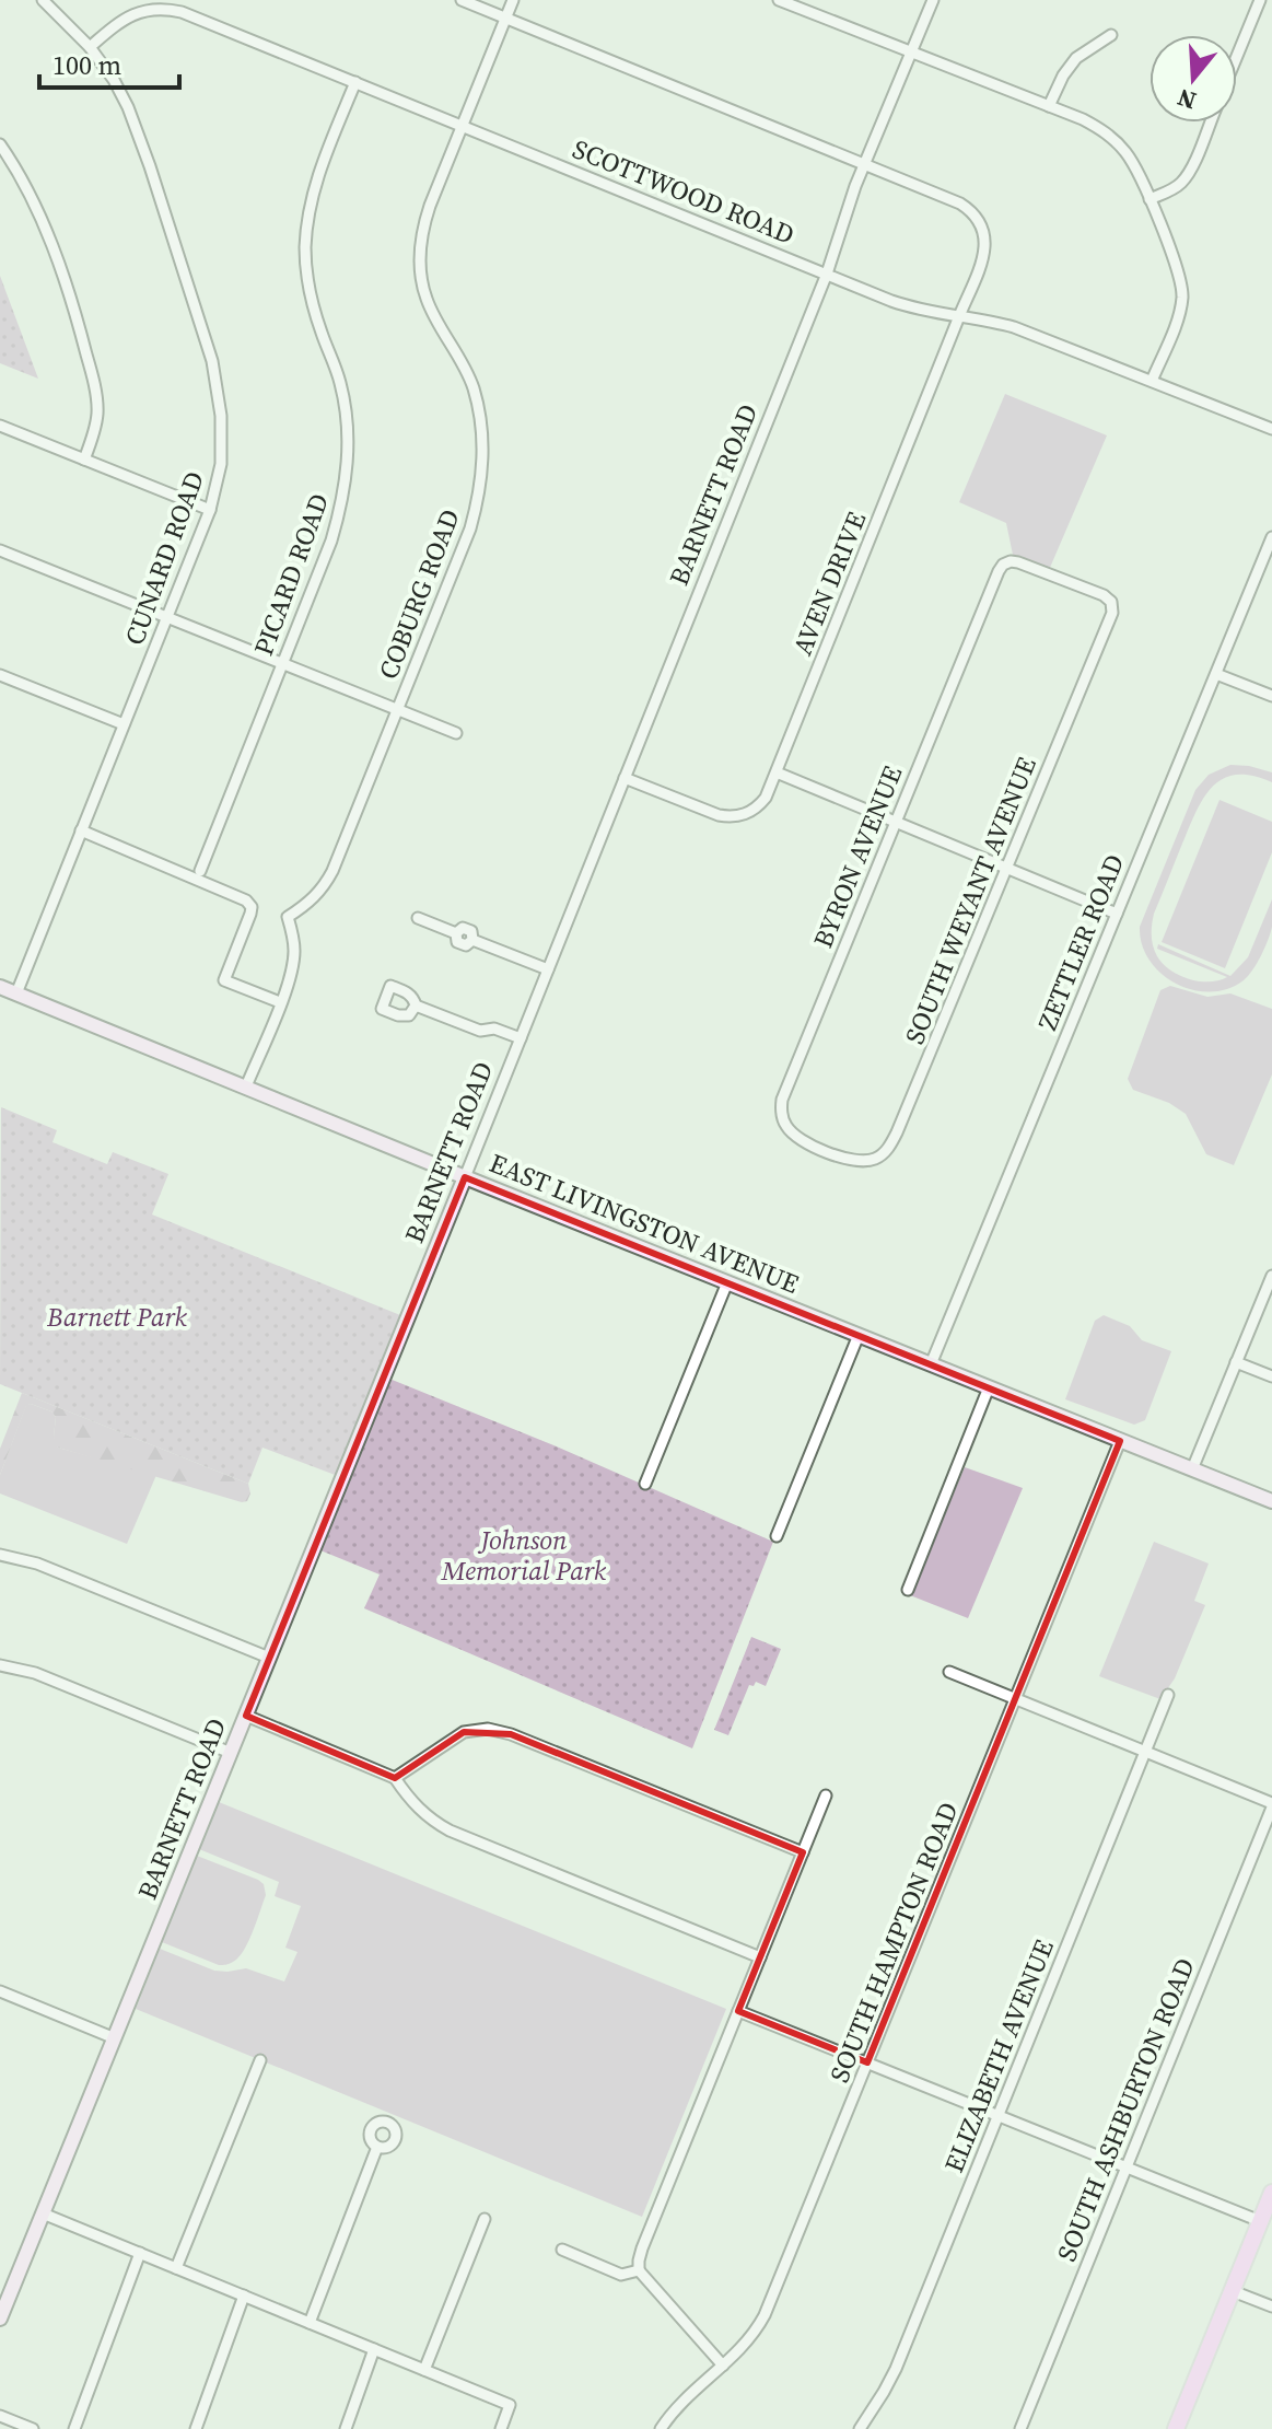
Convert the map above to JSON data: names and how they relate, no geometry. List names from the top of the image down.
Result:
{
  "streets": {
    "main road": ["BARNETT ROAD", "EAST LIVINGSTON AVENUE"],
    "street": [
      "SCOTTWOOD ROAD",
      "CUNARD ROAD",
      "PICARD ROAD",
      "AVEN DRIVE",
      "COBURG ROAD",
      "BYRON AVENUE",
      "SOUTH WEYANT AVENUE",
      "ZETTLER ROAD",
      "SOUTH HAMPTON ROAD",
      "ELIZABETH AVENUE",
      "SOUTH ASHBURTON ROAD"
    ]
  },
  "crossings": [
    ["SCOTTWOOD ROAD", "BARNETT ROAD"],
    ["SCOTTWOOD ROAD", "CUNARD ROAD"],
    ["SCOTTWOOD ROAD", "PICARD ROAD"],
    ["SCOTTWOOD ROAD", "AVEN DRIVE"],
    ["SCOTTWOOD ROAD", "COBURG ROAD"],
    ["BARNETT ROAD", "AVEN DRIVE"],
    ["BARNETT ROAD", "EAST LIVINGSTON AVENUE"],
    ["CUNARD ROAD", "EAST LIVINGSTON AVENUE"],
    ["COBURG ROAD", "EAST LIVINGSTON AVENUE"],
    ["BYRON AVENUE", "SOUTH WEYANT AVENUE"],
    ["ZETTLER ROAD", "EAST LIVINGSTON AVENUE"],
    ["EAST LIVINGSTON AVENUE", "SOUTH HAMPTON ROAD"]
  ],
  "parks": ["Barnett Park", "Johnson Memorial Park"],
  "scale_bar": "100 m",
  "north": "bottom"
}
